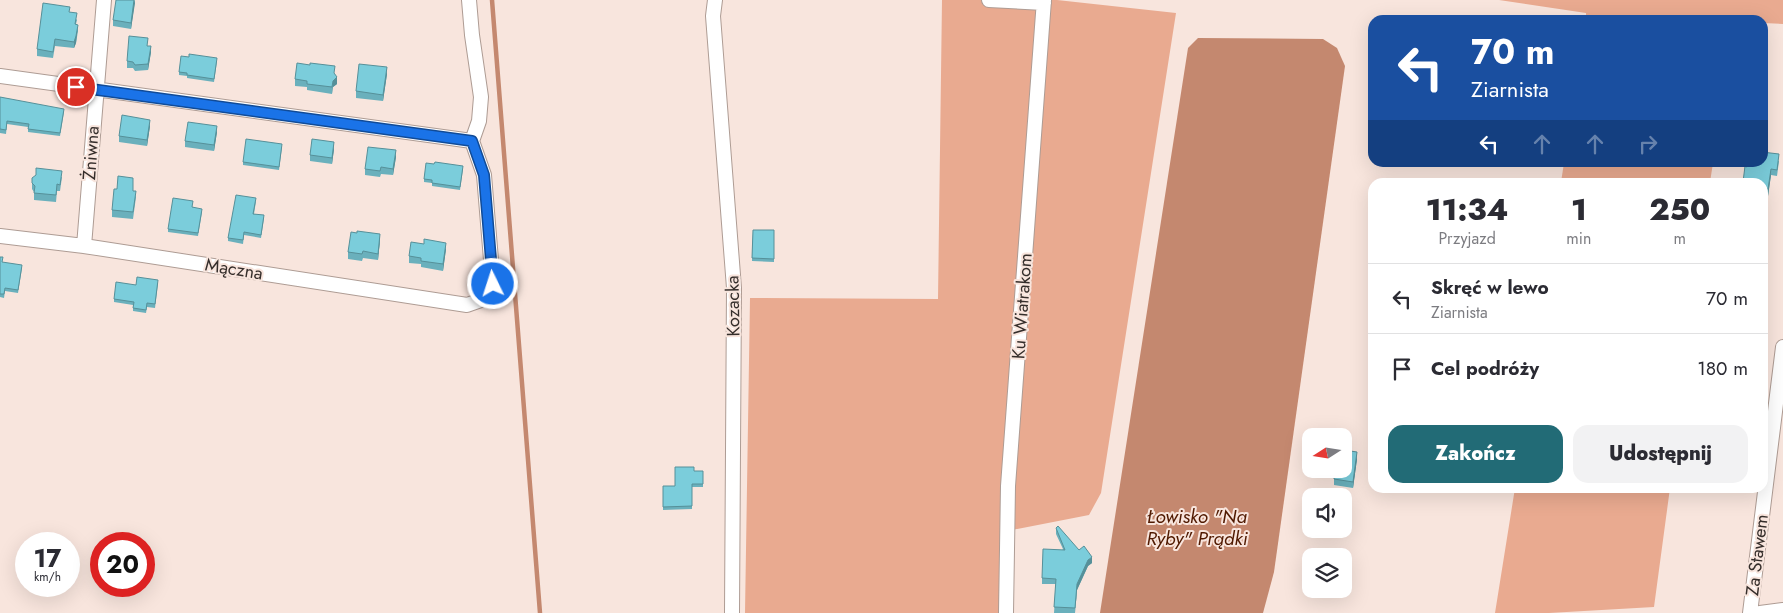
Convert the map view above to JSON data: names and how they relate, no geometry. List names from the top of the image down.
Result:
{
  "streets": {
    "street": [
      "Żniwna",
      "Mączna",
      "Kozacka",
      "Ku Wiatrakom",
      "Za Stawem"
    ]
  },
  "crossings": [
    ["Żniwna", "Mączna"]
  ],
  "water": ["Łowisko \"Na Ryby\" Prądki"],
  "north": "left",
  "page": {
    "turn": ["70 m", "Ziarnista"],
    "eta": [
      "11:34",
      "Przyjazd",
      "1",
      "min",
      "250",
      "m"
    ],
    "list": [
      {
        "name": "Skręć w lewo",
        "note": "Ziarnista",
        "value": "70 m"
      },
      {
        "name": "Cel podróży",
        "value": "180 m"
      }
    ],
    "buttons": ["Zakończ", "Udostępnij"],
    "speed": "17 km/h",
    "limit": "20"
  }
}
